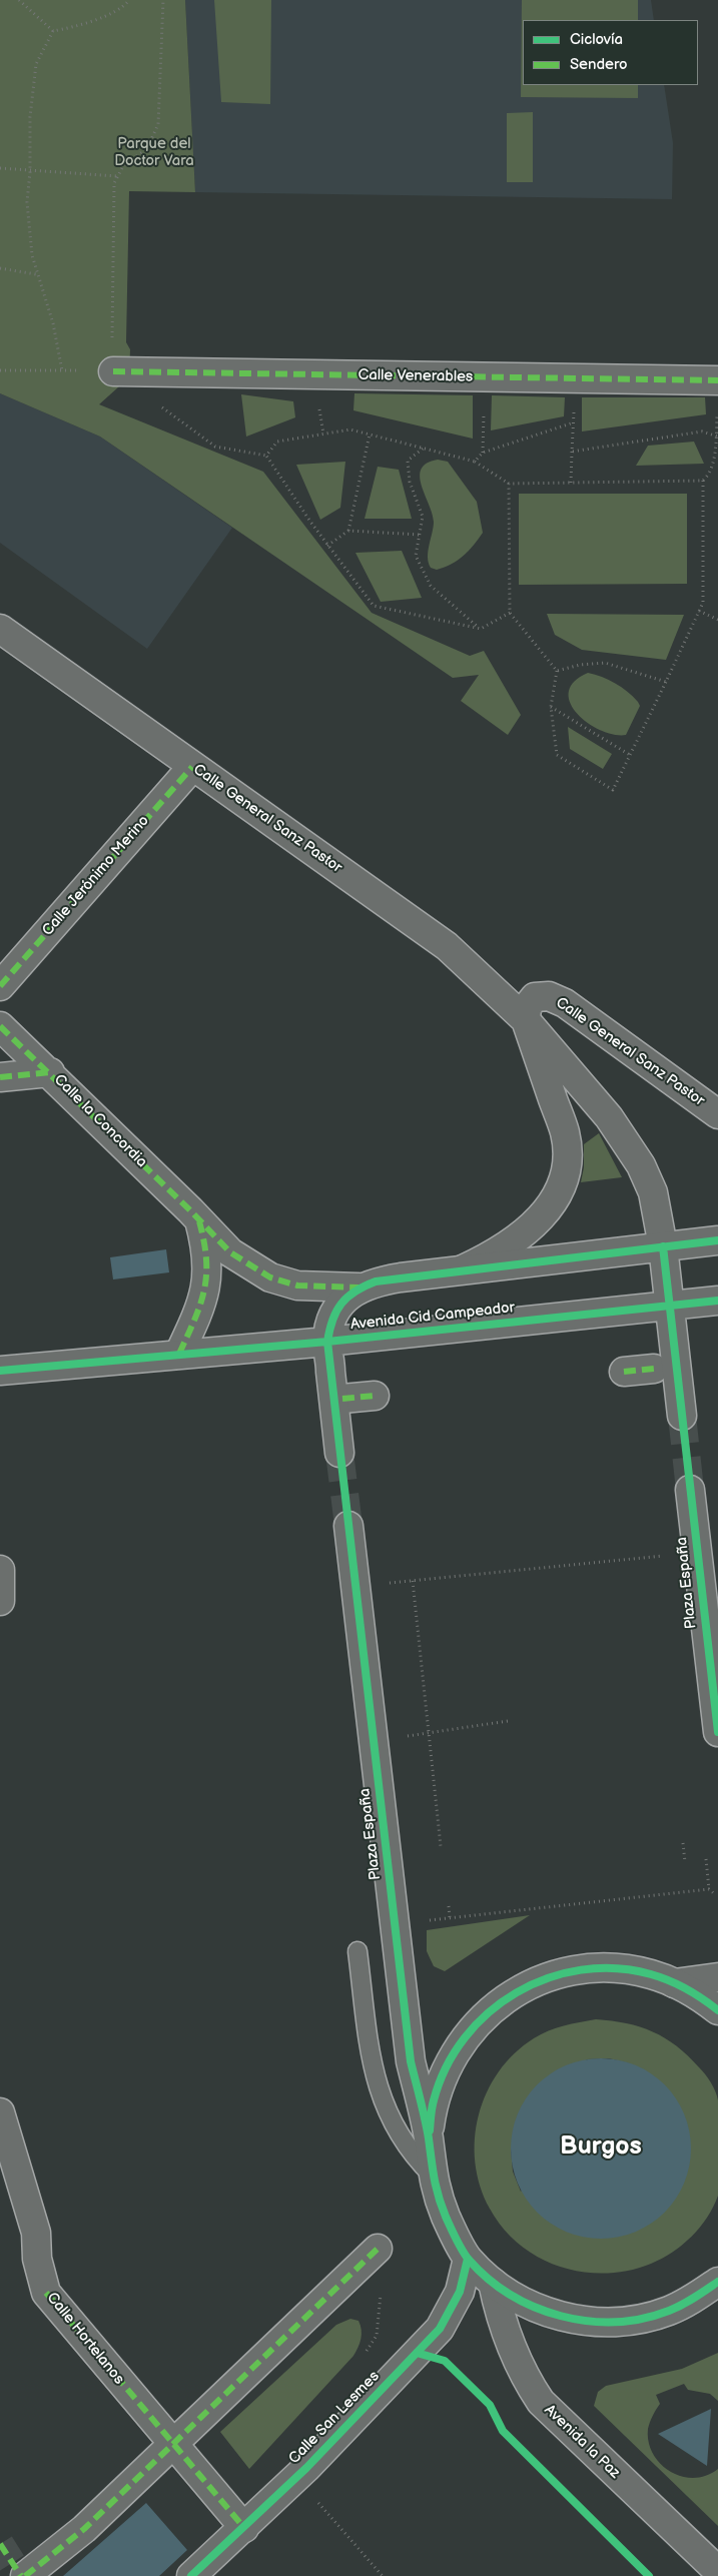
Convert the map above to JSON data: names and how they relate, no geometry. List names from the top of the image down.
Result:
{
  "streets": {
    "street": [
      "Calle Venerables",
      "Calle General Sanz Pastor",
      "Calle Jerónimo Merino",
      "Calle la Concordia",
      "Avenida Cid Campeador",
      "Plaza España",
      "Calle Hortelanos",
      "Calle San Lesmes",
      "Avenida la Paz"
    ]
  },
  "crossings": [
    ["Calle General Sanz Pastor", "Calle Jerónimo Merino"],
    ["Plaza España", "Calle San Lesmes"],
    ["Plaza España", "Avenida la Paz"],
    ["Calle Hortelanos", "Calle San Lesmes"]
  ],
  "districts": ["Burgos"],
  "parks": ["Parque del Doctor Vara"],
  "legend": ["Ciclovía", "Sendero"]
}
